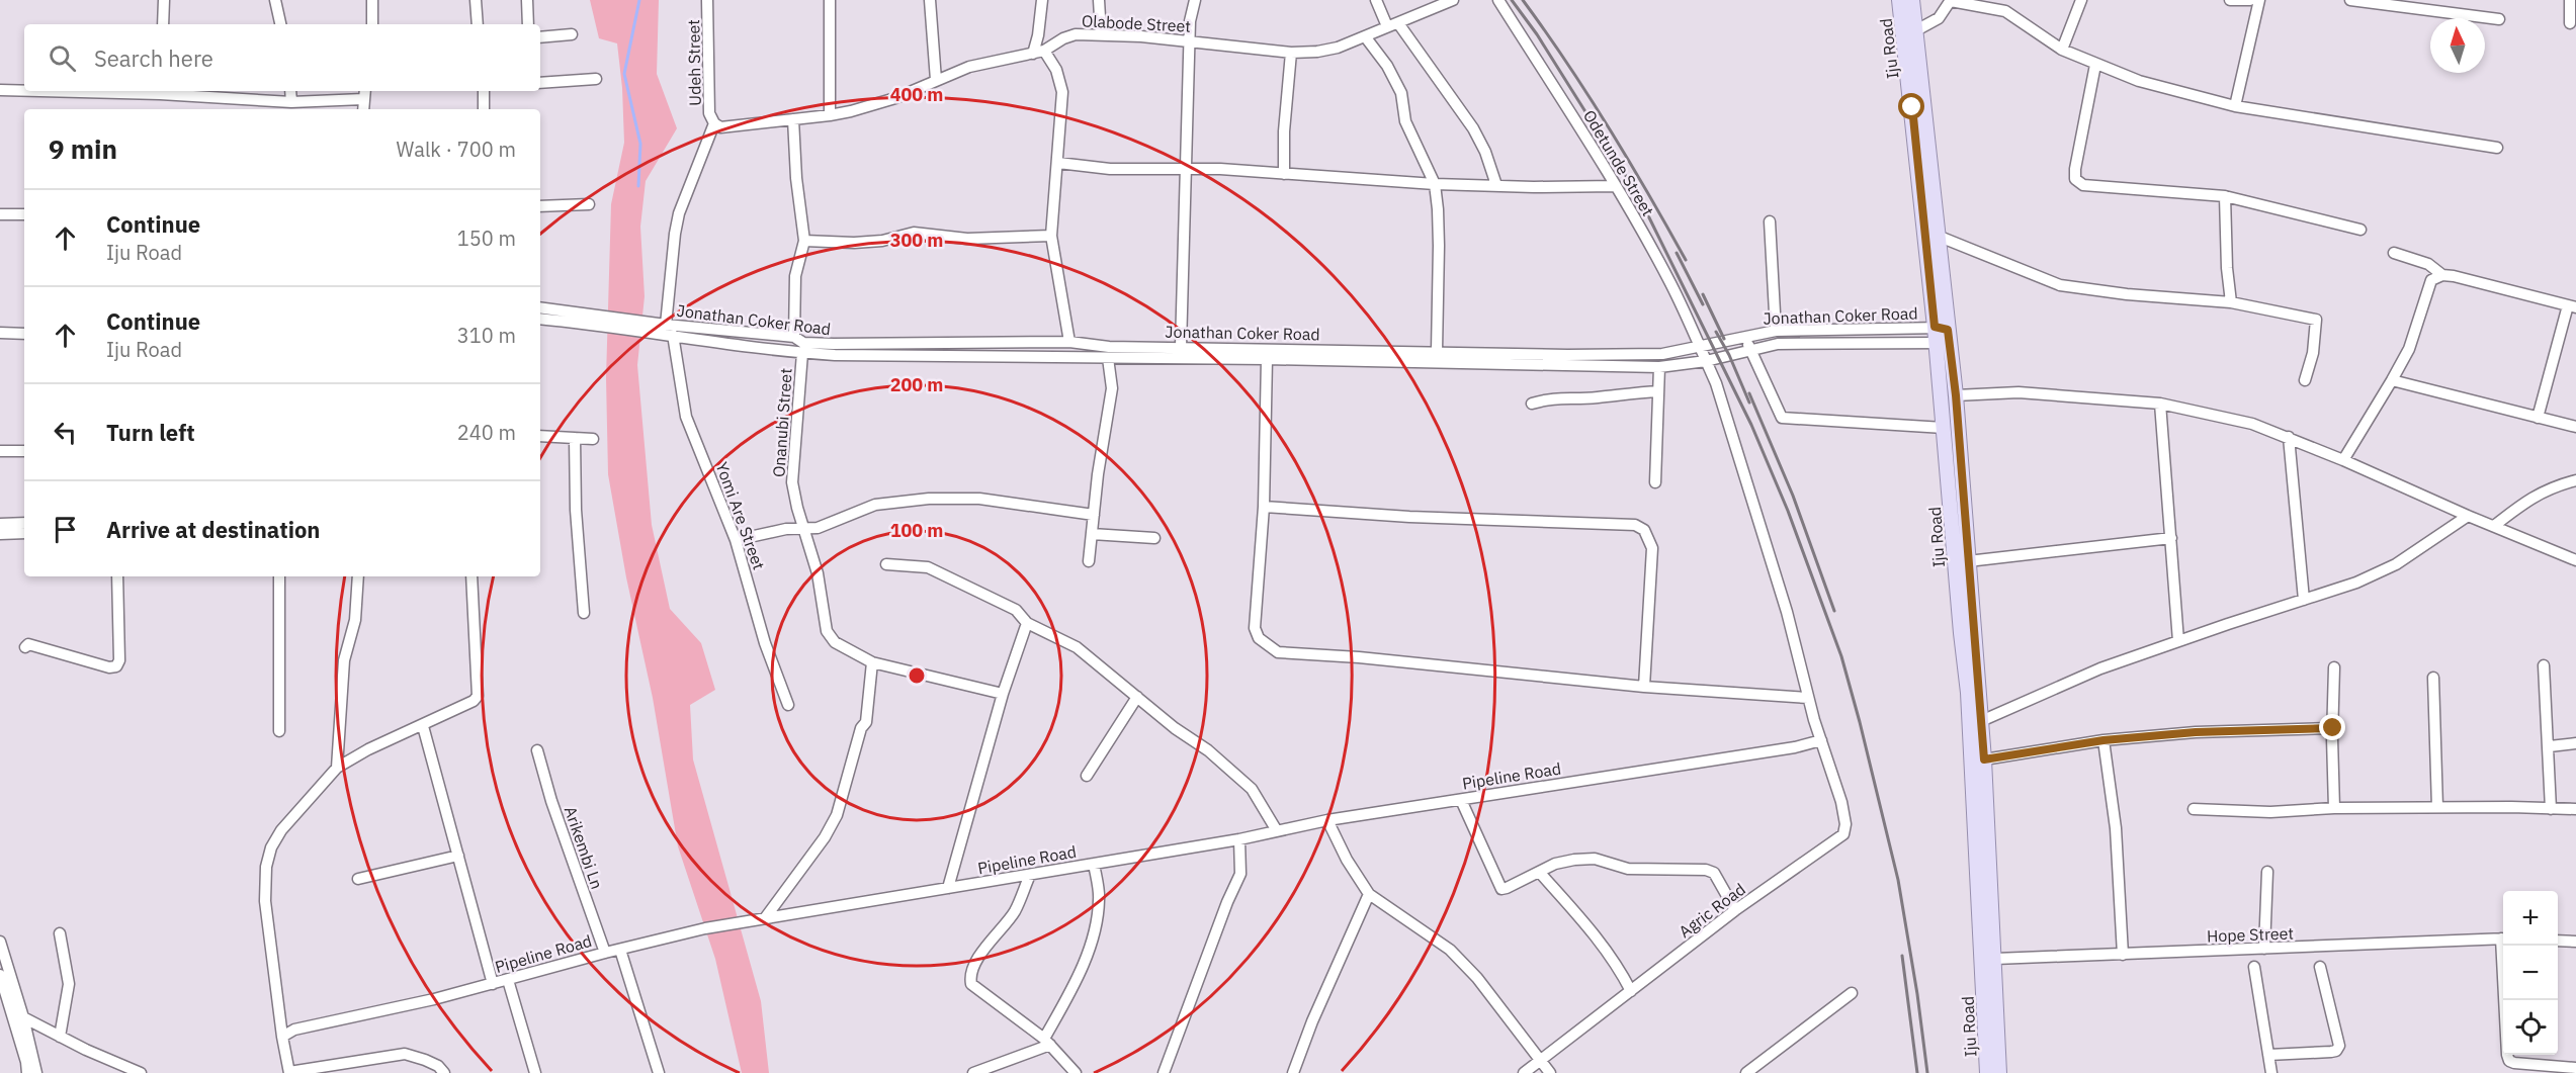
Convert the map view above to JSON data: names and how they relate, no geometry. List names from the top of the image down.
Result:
{
  "streets": {
    "main road": ["Iju Road"],
    "street": [
      "Olabode Street",
      "Udeh Street",
      "Odetunde Street",
      "Jonathan Coker Road",
      "Onanubi Street",
      "Yomi Are Street",
      "Pipeline Road",
      "Arikembi Ln",
      "Agric Road",
      "Hope Street"
    ]
  },
  "crossings": [
    ["Olabode Street", "Udeh Street"],
    ["Iju Road", "Jonathan Coker Road"],
    ["Iju Road", "Hope Street"],
    ["Odetunde Street", "Jonathan Coker Road"],
    ["Odetunde Street", "Pipeline Road"],
    ["Odetunde Street", "Agric Road"],
    ["Jonathan Coker Road", "Onanubi Street"],
    ["Jonathan Coker Road", "Yomi Are Street"],
    ["Pipeline Road", "Arikembi Ln"],
    ["Pipeline Road", "Agric Road"]
  ],
  "north": "top",
  "page": {
    "search": "Search here",
    "heading": ["9 min", "Walk · 700 m"],
    "list": [
      ["Continue", "Iju Road", "150 m"],
      ["Continue", "Iju Road", "310 m"],
      ["Turn left", "240 m"],
      "Arrive at destination"
    ],
    "map_buttons": ["+", "−"]
  },
  "rings": [
    "400 m",
    "300 m",
    "200 m",
    "100 m"
  ]
}
